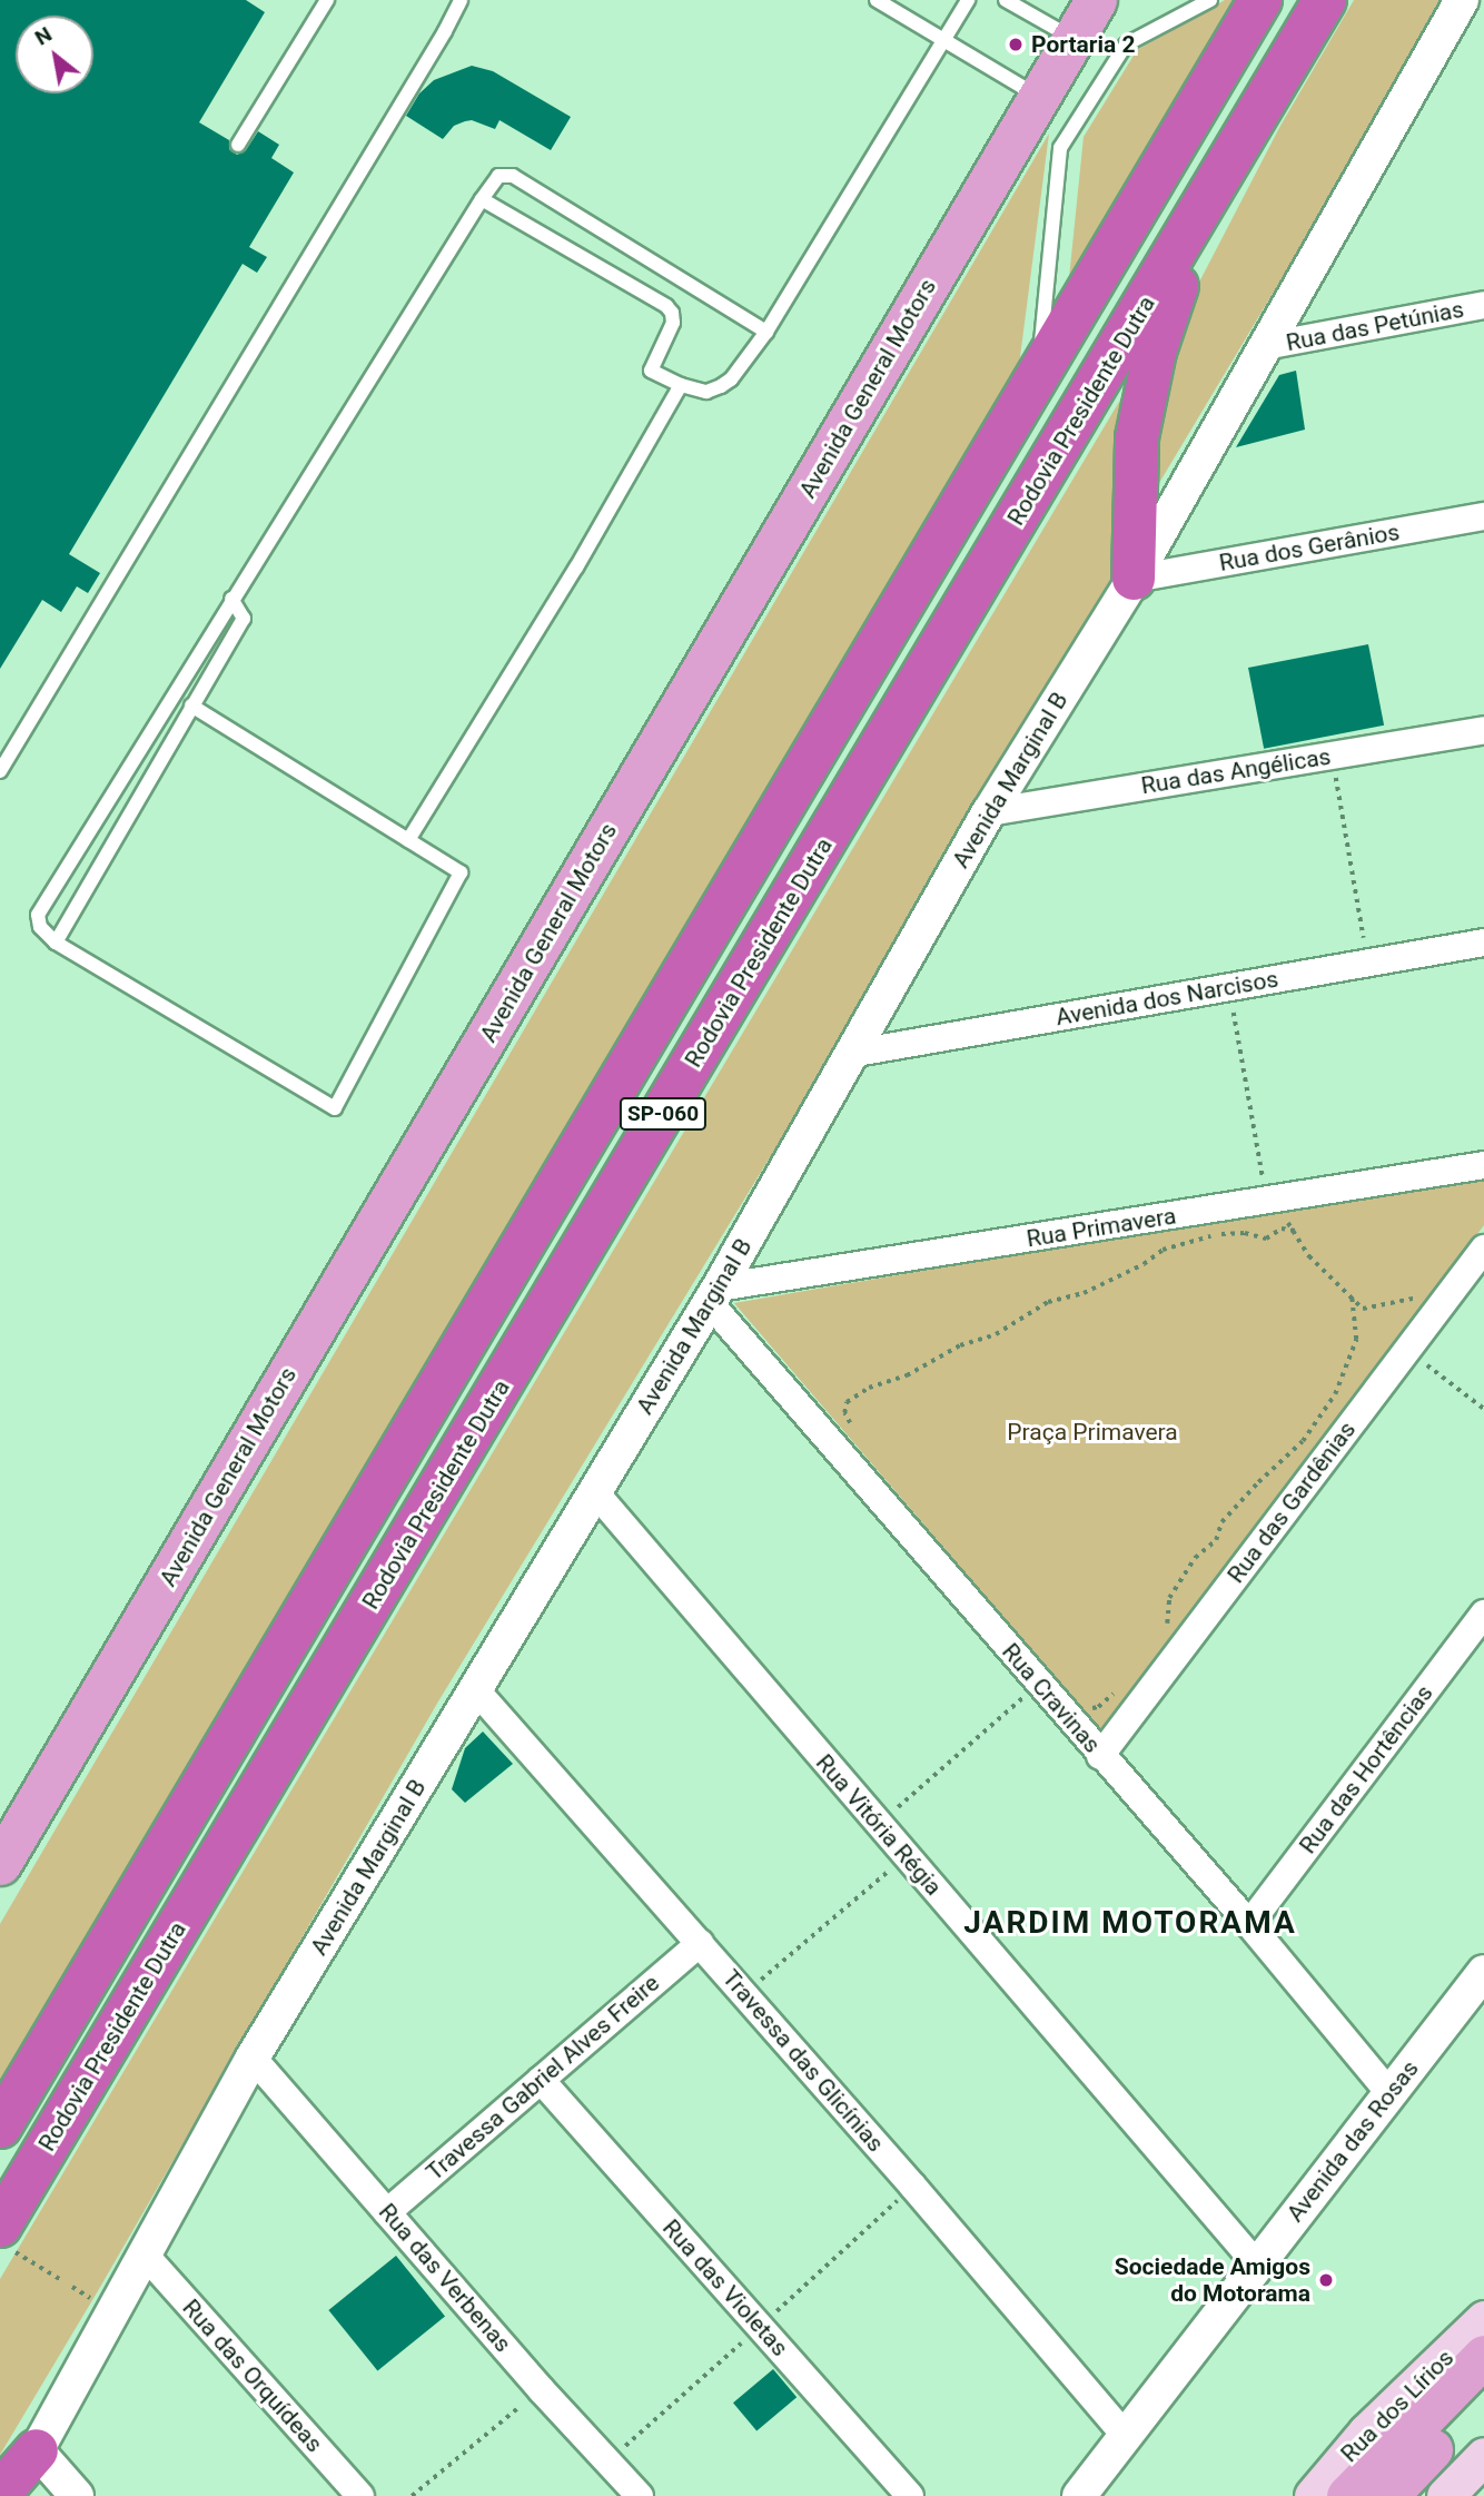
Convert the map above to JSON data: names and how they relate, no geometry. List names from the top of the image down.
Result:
{
  "streets": {
    "highway": ["Rodovia Presidente Dutra", "SP-060"],
    "main road": ["Avenida General Motors", "Rua dos Lírios"],
    "street": [
      "Rua das Petúnias",
      "Rua dos Gerânios",
      "Rua das Angélicas",
      "Avenida Marginal B",
      "Avenida dos Narcisos",
      "Rua Primavera",
      "Rua das Gardênias",
      "Rua Cravinas",
      "Rua das Hortências",
      "Rua Vitória Régia",
      "Travessa das Glicínias",
      "Travessa Gabriel Alves Freire",
      "Avenida das Rosas",
      "Rua das Verbenas",
      "Rua das Violetas",
      "Rua das Orquídeas"
    ]
  },
  "crossings": [
    ["Rua das Petúnias", "Avenida Marginal B"],
    ["Rua dos Gerânios", "Avenida Marginal B"],
    ["Rua das Angélicas", "Avenida Marginal B"],
    ["Avenida Marginal B", "Avenida dos Narcisos"],
    ["Avenida Marginal B", "Rua Primavera"],
    ["Avenida Marginal B", "Rua Cravinas"],
    ["Avenida Marginal B", "Rua Vitória Régia"],
    ["Avenida Marginal B", "Travessa das Glicínias"],
    ["Avenida Marginal B", "Rua das Verbenas"],
    ["Avenida Marginal B", "Rua das Orquídeas"],
    ["Rua Primavera", "Rua Cravinas"],
    ["Rua das Gardênias", "Rua Cravinas"],
    ["Rua Cravinas", "Rua das Hortências"],
    ["Rua Cravinas", "Avenida das Rosas"],
    ["Rua Vitória Régia", "Avenida das Rosas"],
    ["Travessa das Glicínias", "Travessa Gabriel Alves Freire"],
    ["Travessa das Glicínias", "Avenida das Rosas"],
    ["Travessa Gabriel Alves Freire", "Rua das Verbenas"],
    ["Travessa Gabriel Alves Freire", "Rua das Violetas"]
  ],
  "districts": ["JARDIM MOTORAMA"],
  "parks": ["Praça Primavera"],
  "places": ["Portaria 2", "Sociedade Amigos do Motorama"],
  "north": "top left"
}
